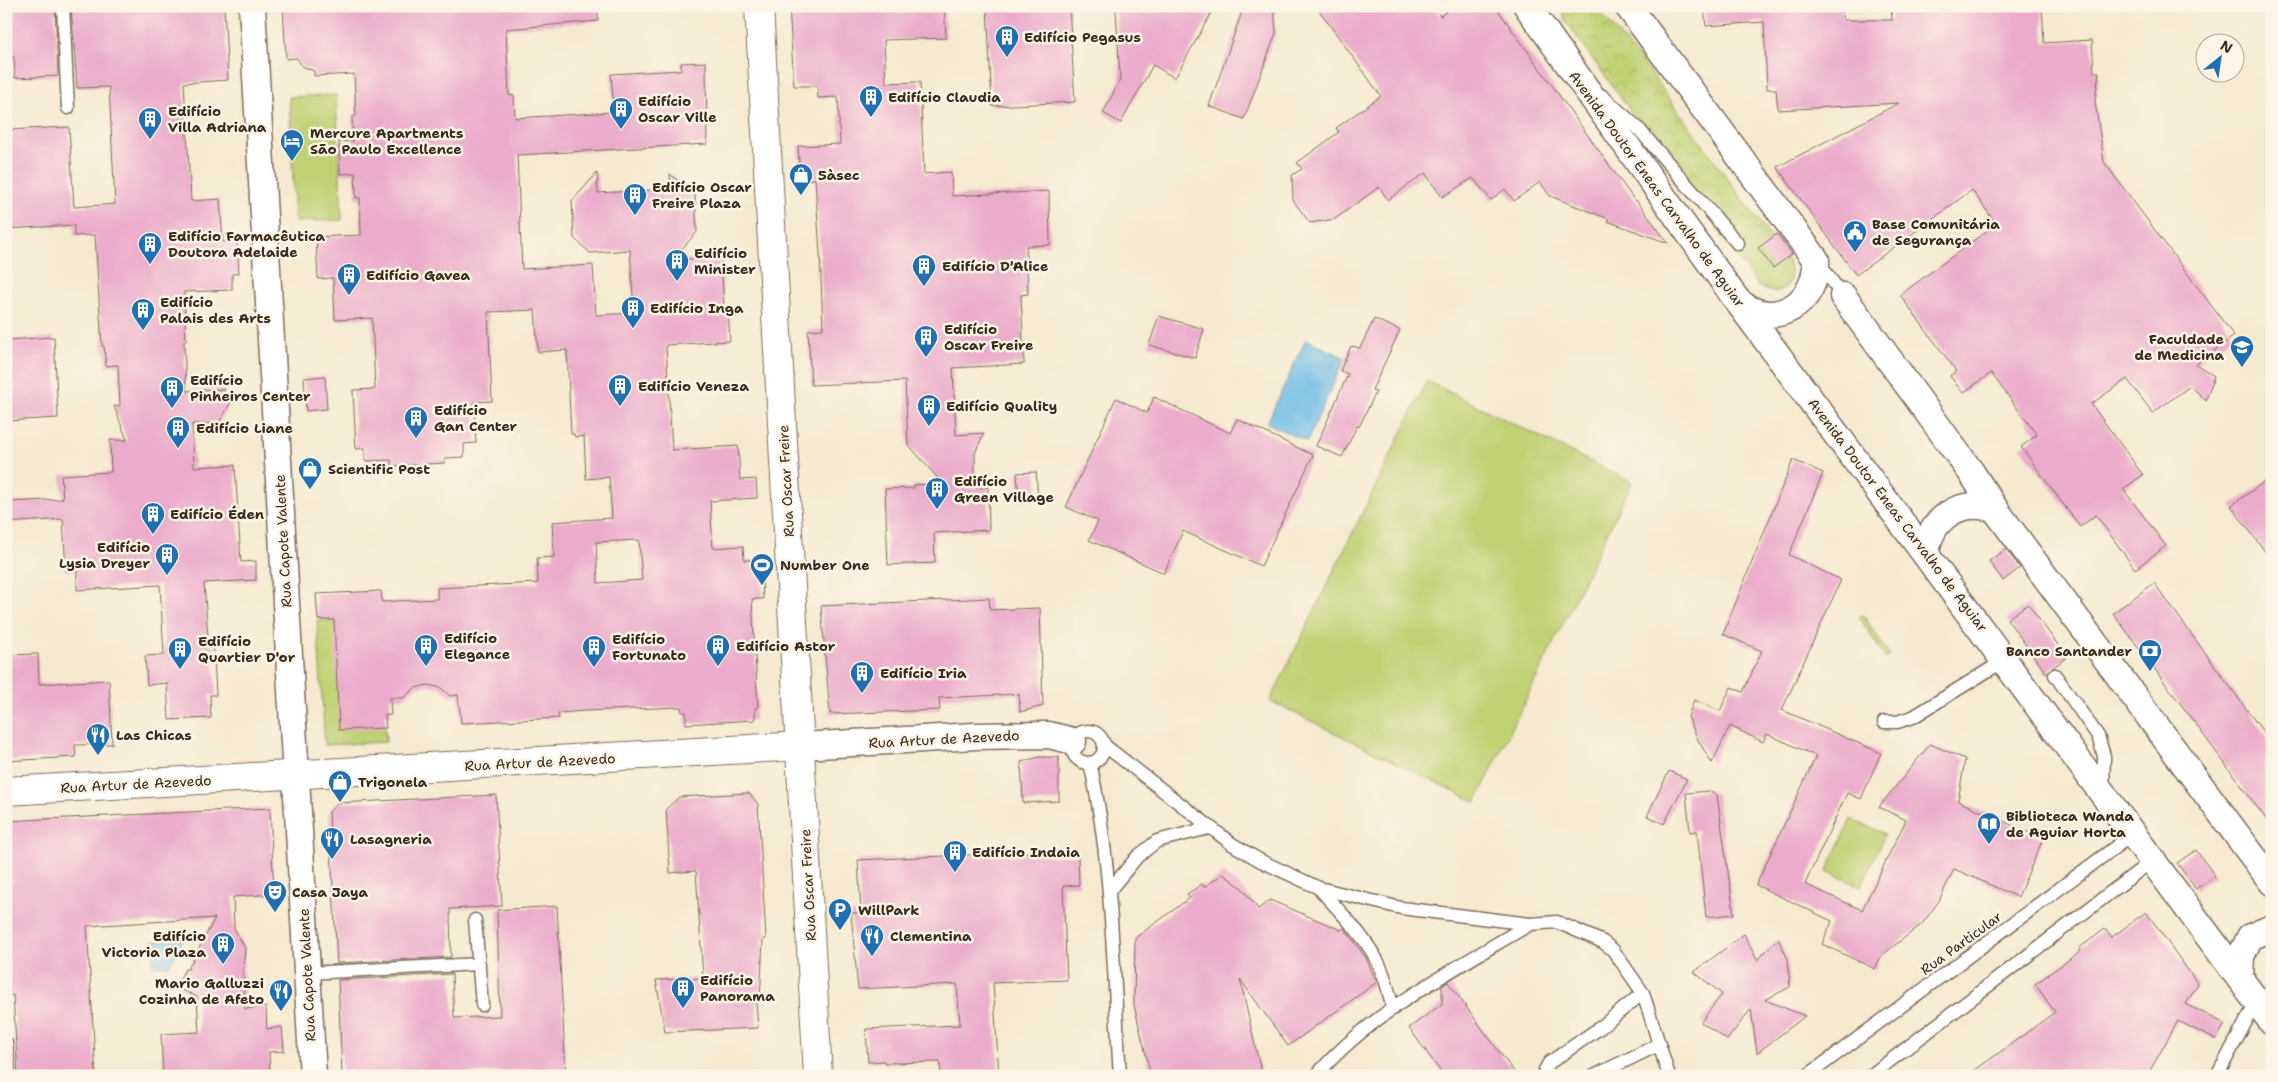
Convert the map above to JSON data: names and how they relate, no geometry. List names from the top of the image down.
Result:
{
  "streets": {
    "street": [
      "Avenida Doutor Eneas Carvalho de Aguiar",
      "Rua Oscar Freire",
      "Rua Capote Valente",
      "Rua Artur de Azevedo"
    ],
    "lane": ["Rua Particular"]
  },
  "crossings": [
    ["Avenida Doutor Eneas Carvalho de Aguiar", "Rua Particular"],
    ["Rua Oscar Freire", "Rua Artur de Azevedo"],
    ["Rua Capote Valente", "Rua Artur de Azevedo"]
  ],
  "places": {
    "building": [
      "Edifício Pegasus",
      "Edifício Claudia",
      "Edifício Oscar Ville",
      "Edifício Villa Adriana",
      "Edifício Oscar Freire Plaza",
      "Edifício Farmacêutica Doutora Adelaide",
      "Edifício Minister",
      "Edifício D'Alice",
      "Edifício Gavea",
      "Edifício Inga",
      "Edifício Palais des Arts",
      "Edifício Oscar Freire",
      "Edifício Veneza",
      "Edifício Pinheiros Center",
      "Edifício Quality",
      "Edifício Gan Center",
      "Edifício Liane",
      "Edifício Green Village",
      "Edifício Éden",
      "Edifício Lysia Dreyer",
      "Edifício Elegance",
      "Edifício Astor",
      "Edifício Fortunato",
      "Edifício Quartier D'or",
      "Edifício Iria",
      "Edifício Indaia",
      "Edifício Victoria Plaza",
      "Edifício Panorama"
    ],
    "hotel": ["Mercure Apartments São Paulo Excellence"],
    "shop": ["5àsec", "Scientific Post", "Trigonela"],
    "public building": ["Base Comunitária de Segurança"],
    "school or university": ["Faculdade de Medicina"],
    "sports": ["Number One"],
    "bank": ["Banco Santander"],
    "restaurant": [
      "Las Chicas",
      "Lasagneria",
      "Clementina",
      "Mario Galluzzi Cozinha de Afeto"
    ],
    "library": ["Biblioteca Wanda de Aguiar Horta"],
    "theatre": ["Casa Jaya"],
    "parking": ["WillPark"]
  },
  "north": "top right"
}
